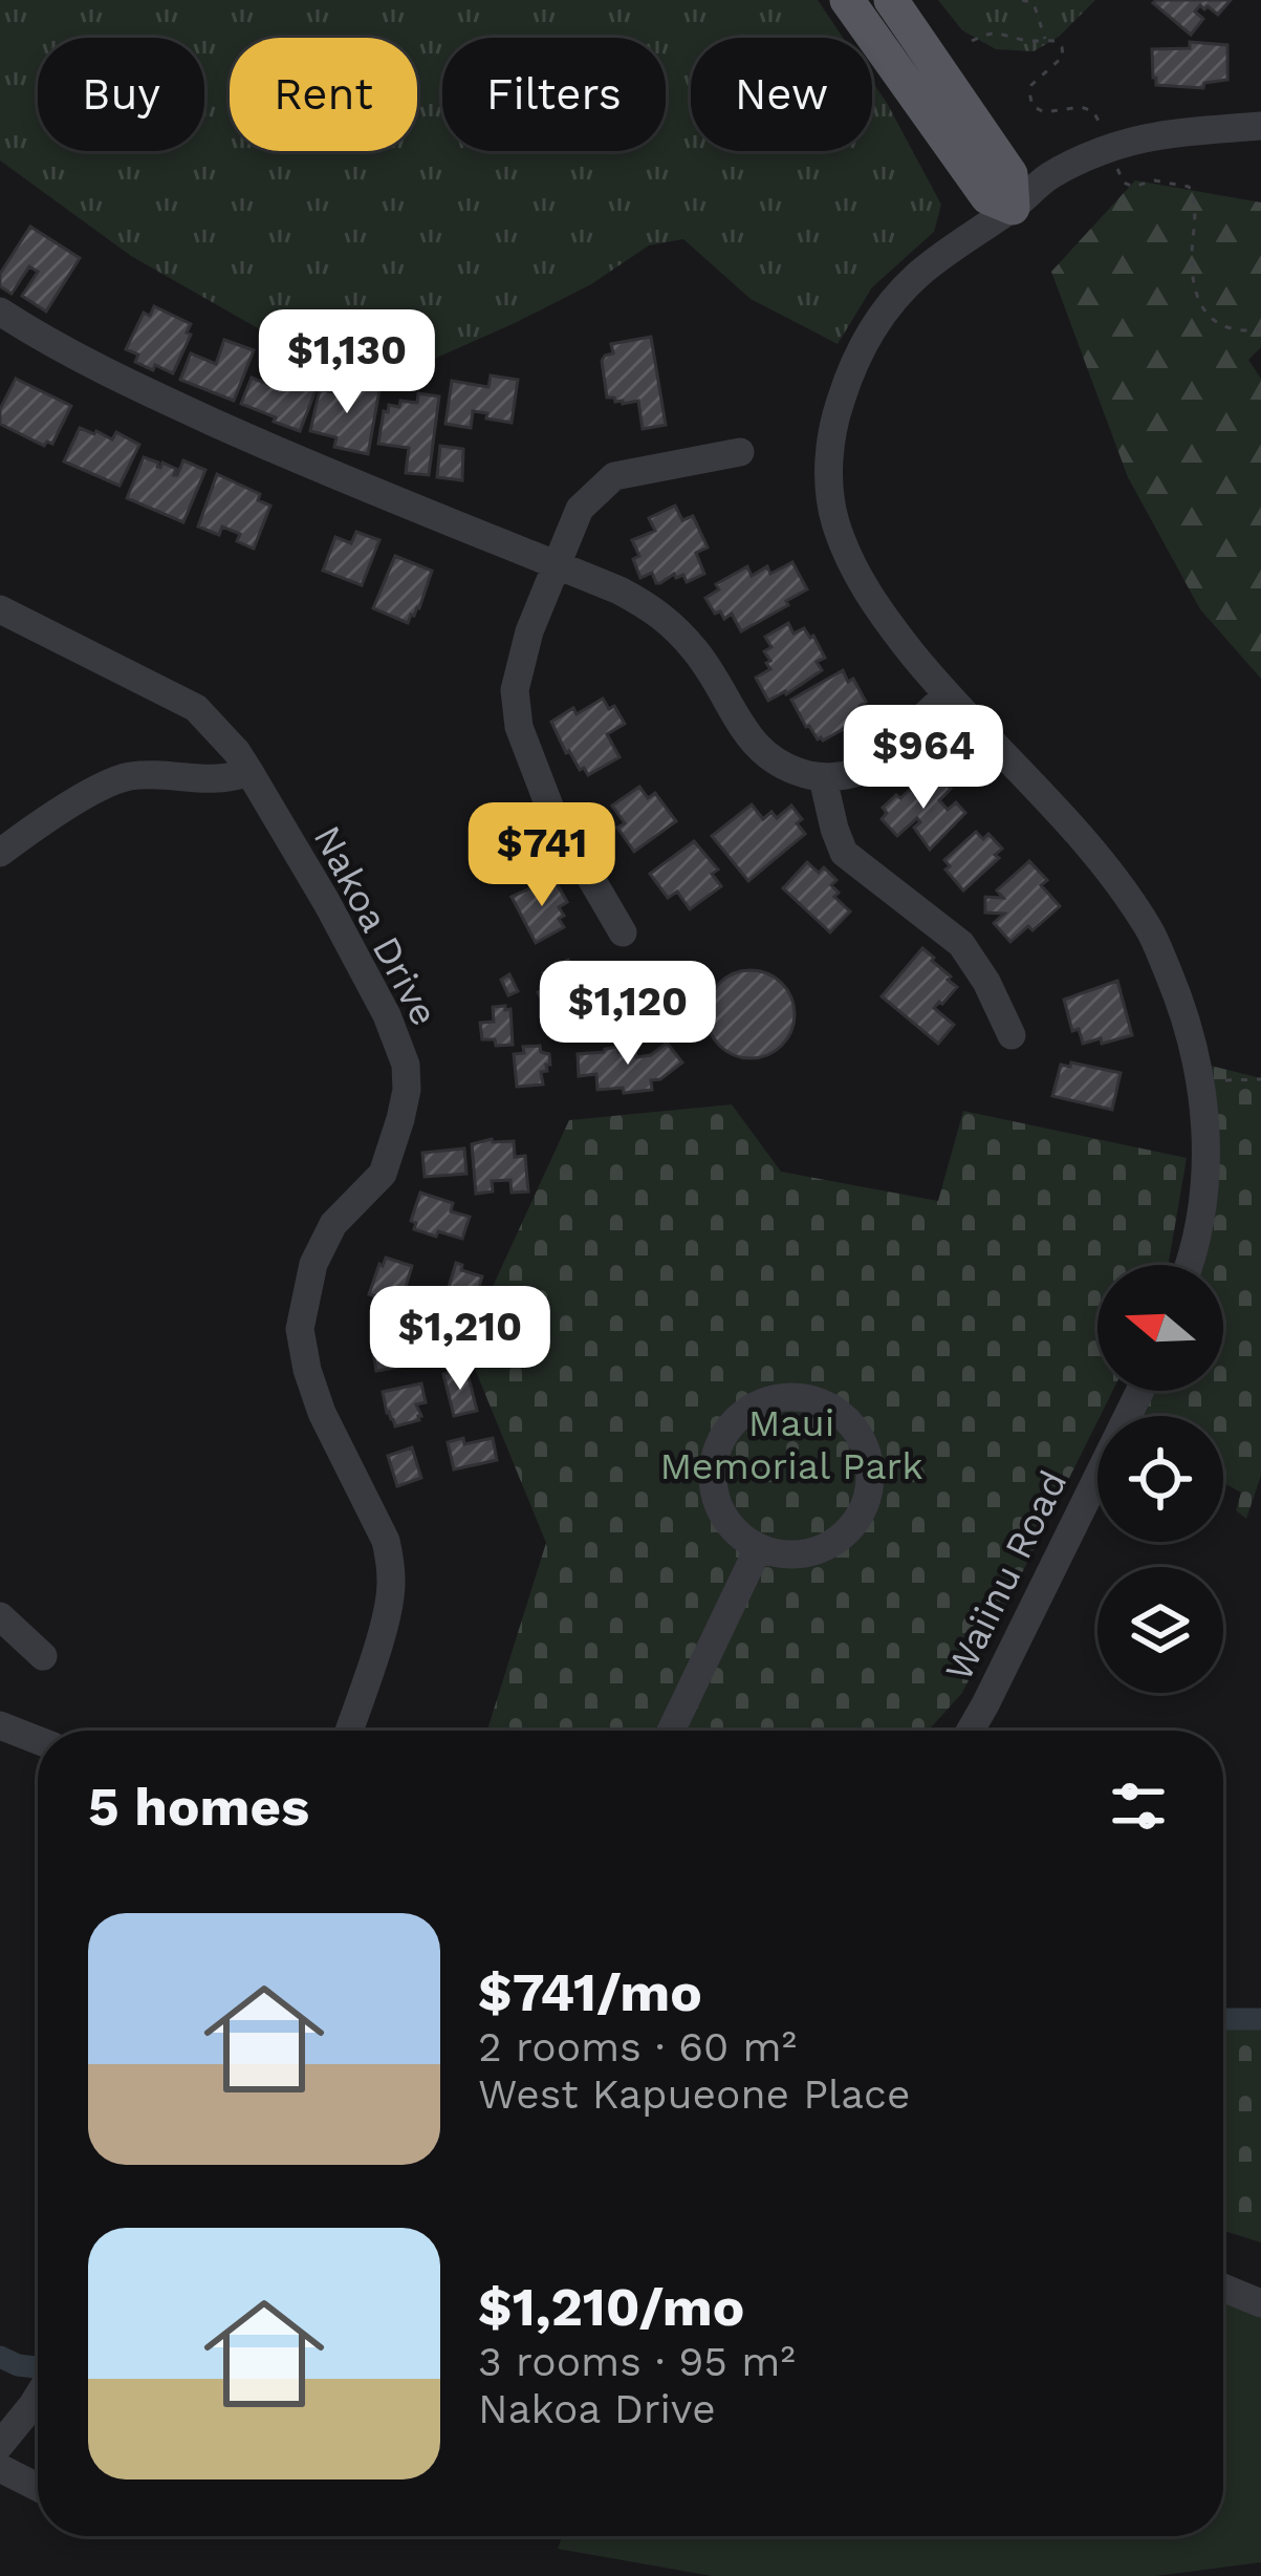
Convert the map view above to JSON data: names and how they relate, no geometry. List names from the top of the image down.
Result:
{
  "streets": {
    "street": ["Nakoa Drive", "Waiinu Road"]
  },
  "parks": ["Maui Memorial Park"],
  "north": "left",
  "page": {
    "chip": [
      "Buy",
      "Rent",
      "Filters",
      "New"
    ],
    "price": [
      "$1,130",
      "$964",
      "$741",
      "$1,120",
      "$1,210"
    ],
    "heading": "5 homes",
    "list": [
      {
        "name": "$741/mo",
        "note": "2 rooms · 60 m² · West Kapueone Place"
      },
      {
        "name": "$1,210/mo",
        "note": "3 rooms · 95 m² · Nakoa Drive"
      }
    ]
  }
}
